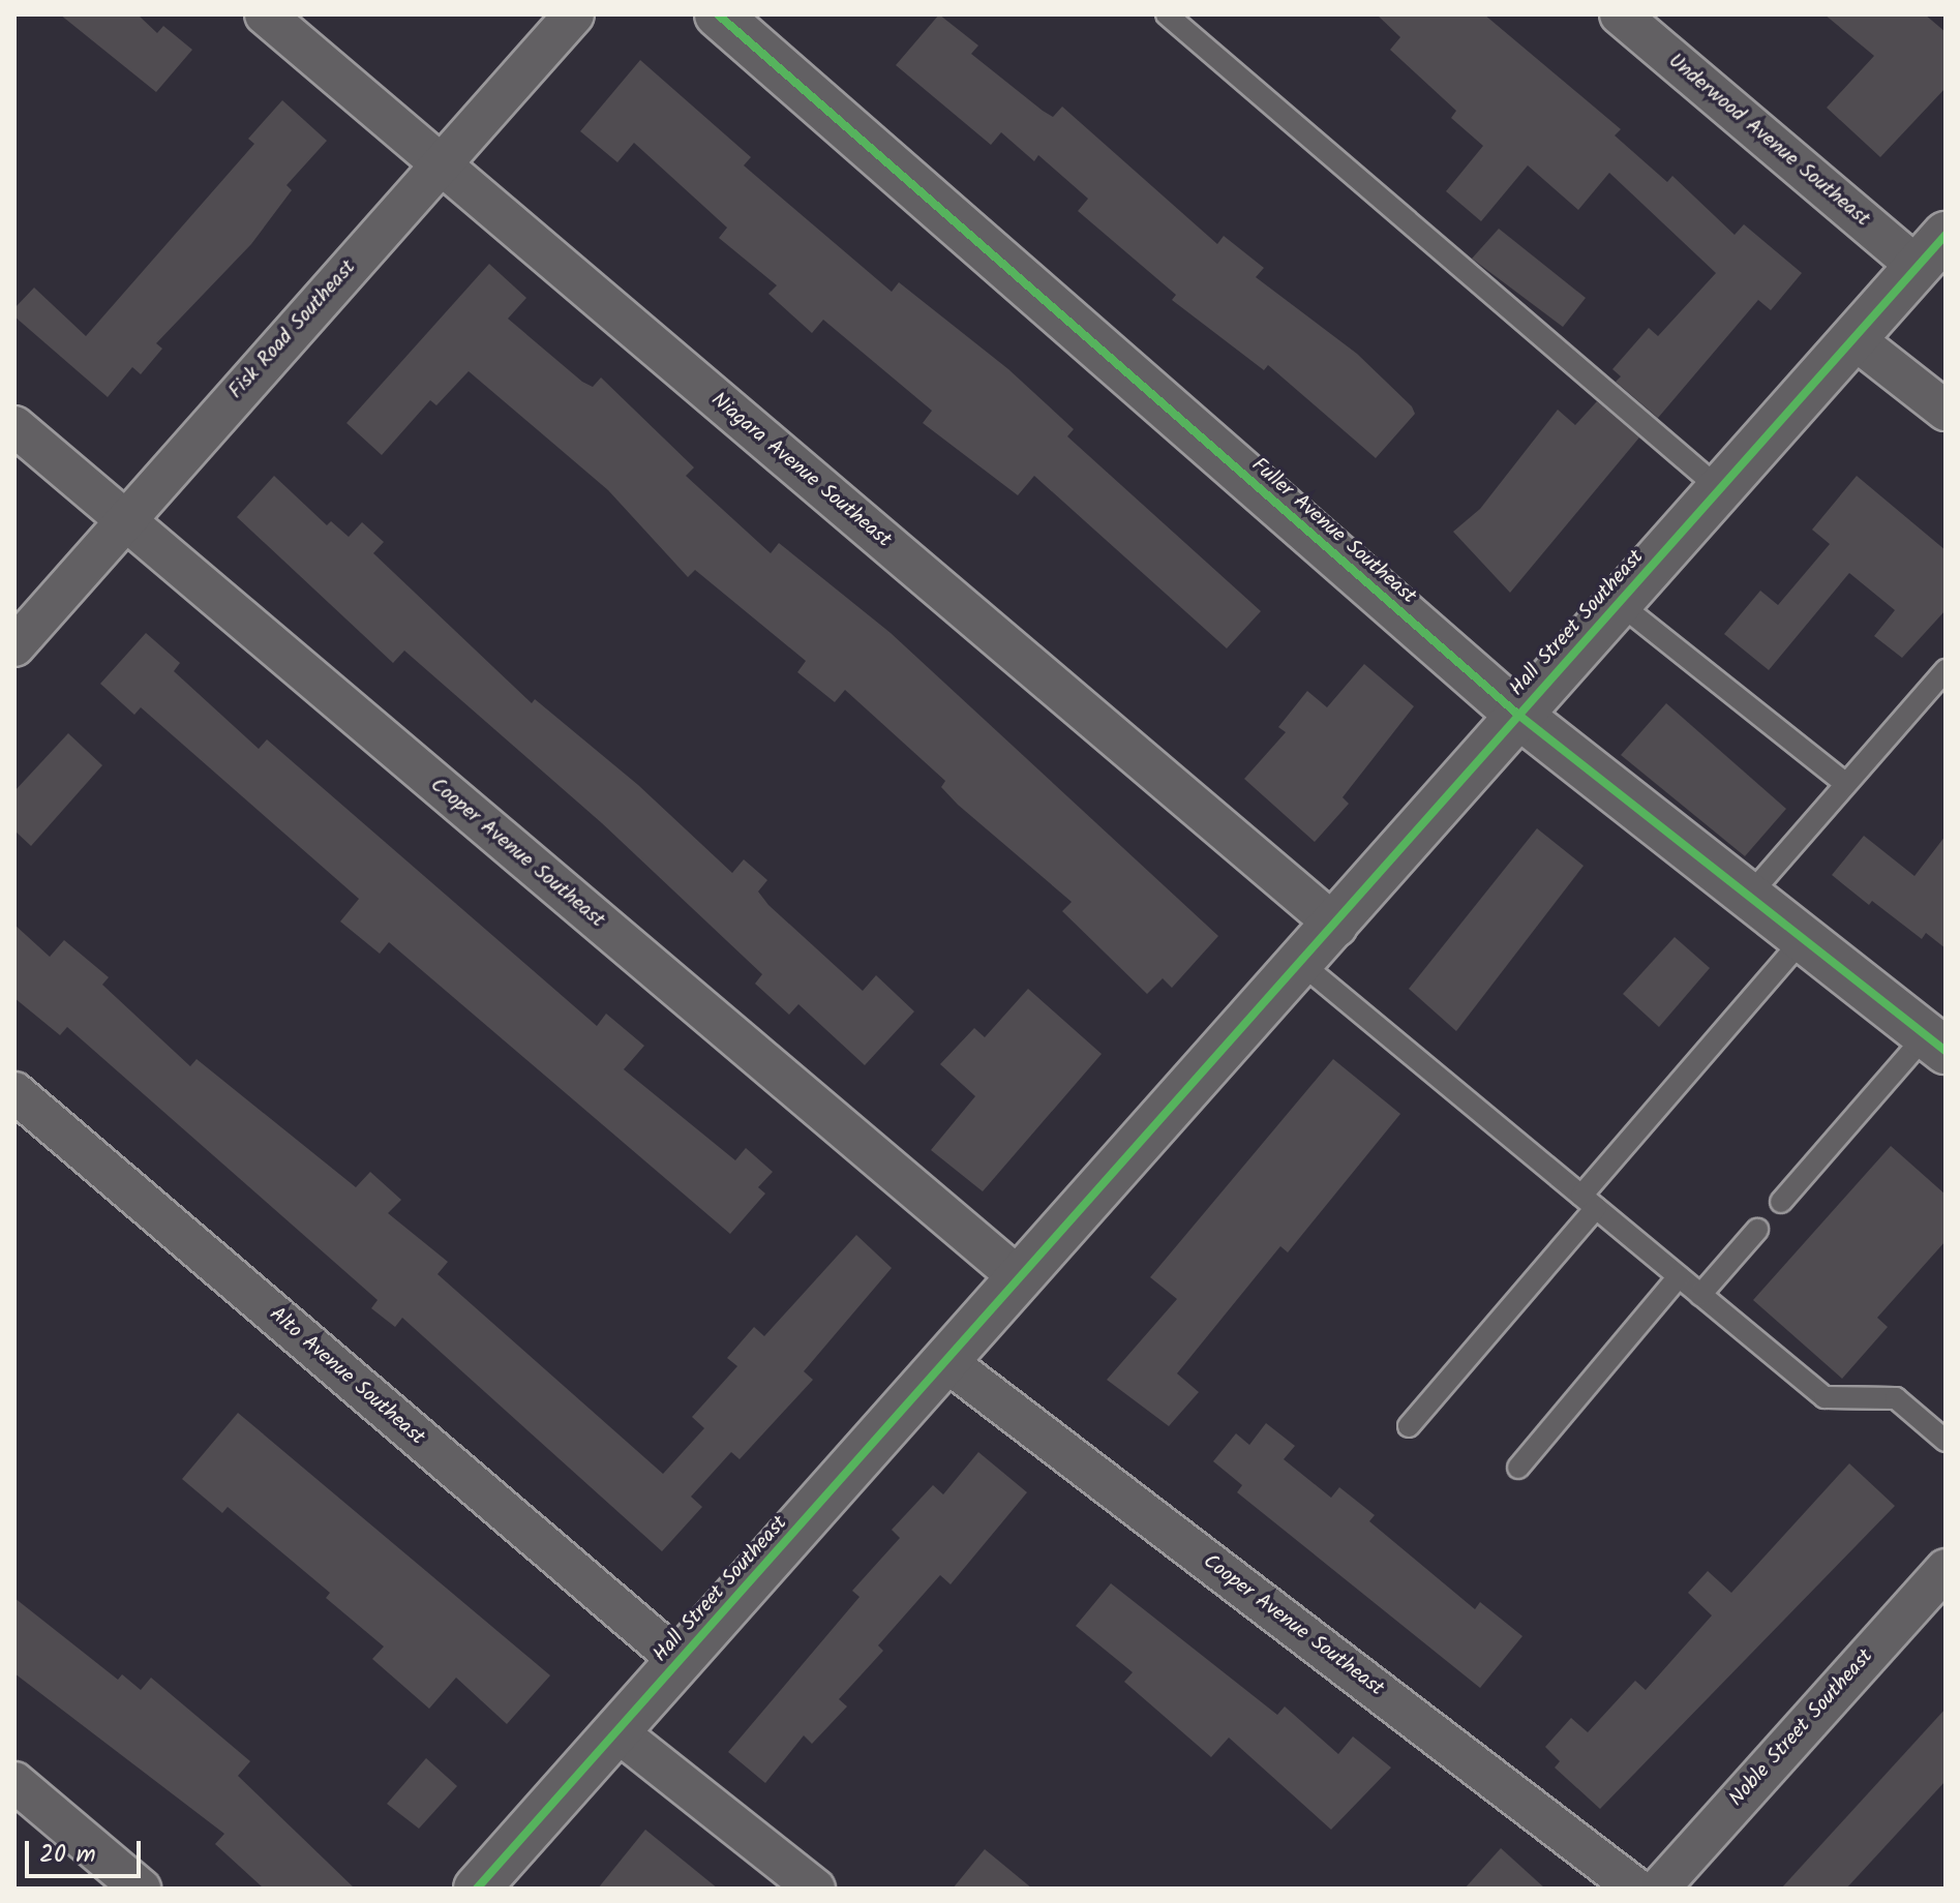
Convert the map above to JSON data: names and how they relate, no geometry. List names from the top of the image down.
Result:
{
  "streets": {
    "main road": ["Fuller Avenue Southeast", "Hall Street Southeast"],
    "street": [
      "Underwood Avenue Southeast",
      "Fisk Road Southeast",
      "Niagara Avenue Southeast",
      "Cooper Avenue Southeast",
      "Alto Avenue Southeast",
      "Noble Street Southeast"
    ]
  },
  "crossings": [
    ["Underwood Avenue Southeast", "Hall Street Southeast"],
    ["Fisk Road Southeast", "Niagara Avenue Southeast"],
    ["Fisk Road Southeast", "Cooper Avenue Southeast"],
    ["Niagara Avenue Southeast", "Hall Street Southeast"],
    ["Fuller Avenue Southeast", "Hall Street Southeast"],
    ["Hall Street Southeast", "Cooper Avenue Southeast"],
    ["Hall Street Southeast", "Alto Avenue Southeast"]
  ],
  "scale_bar": "20 m"
}
